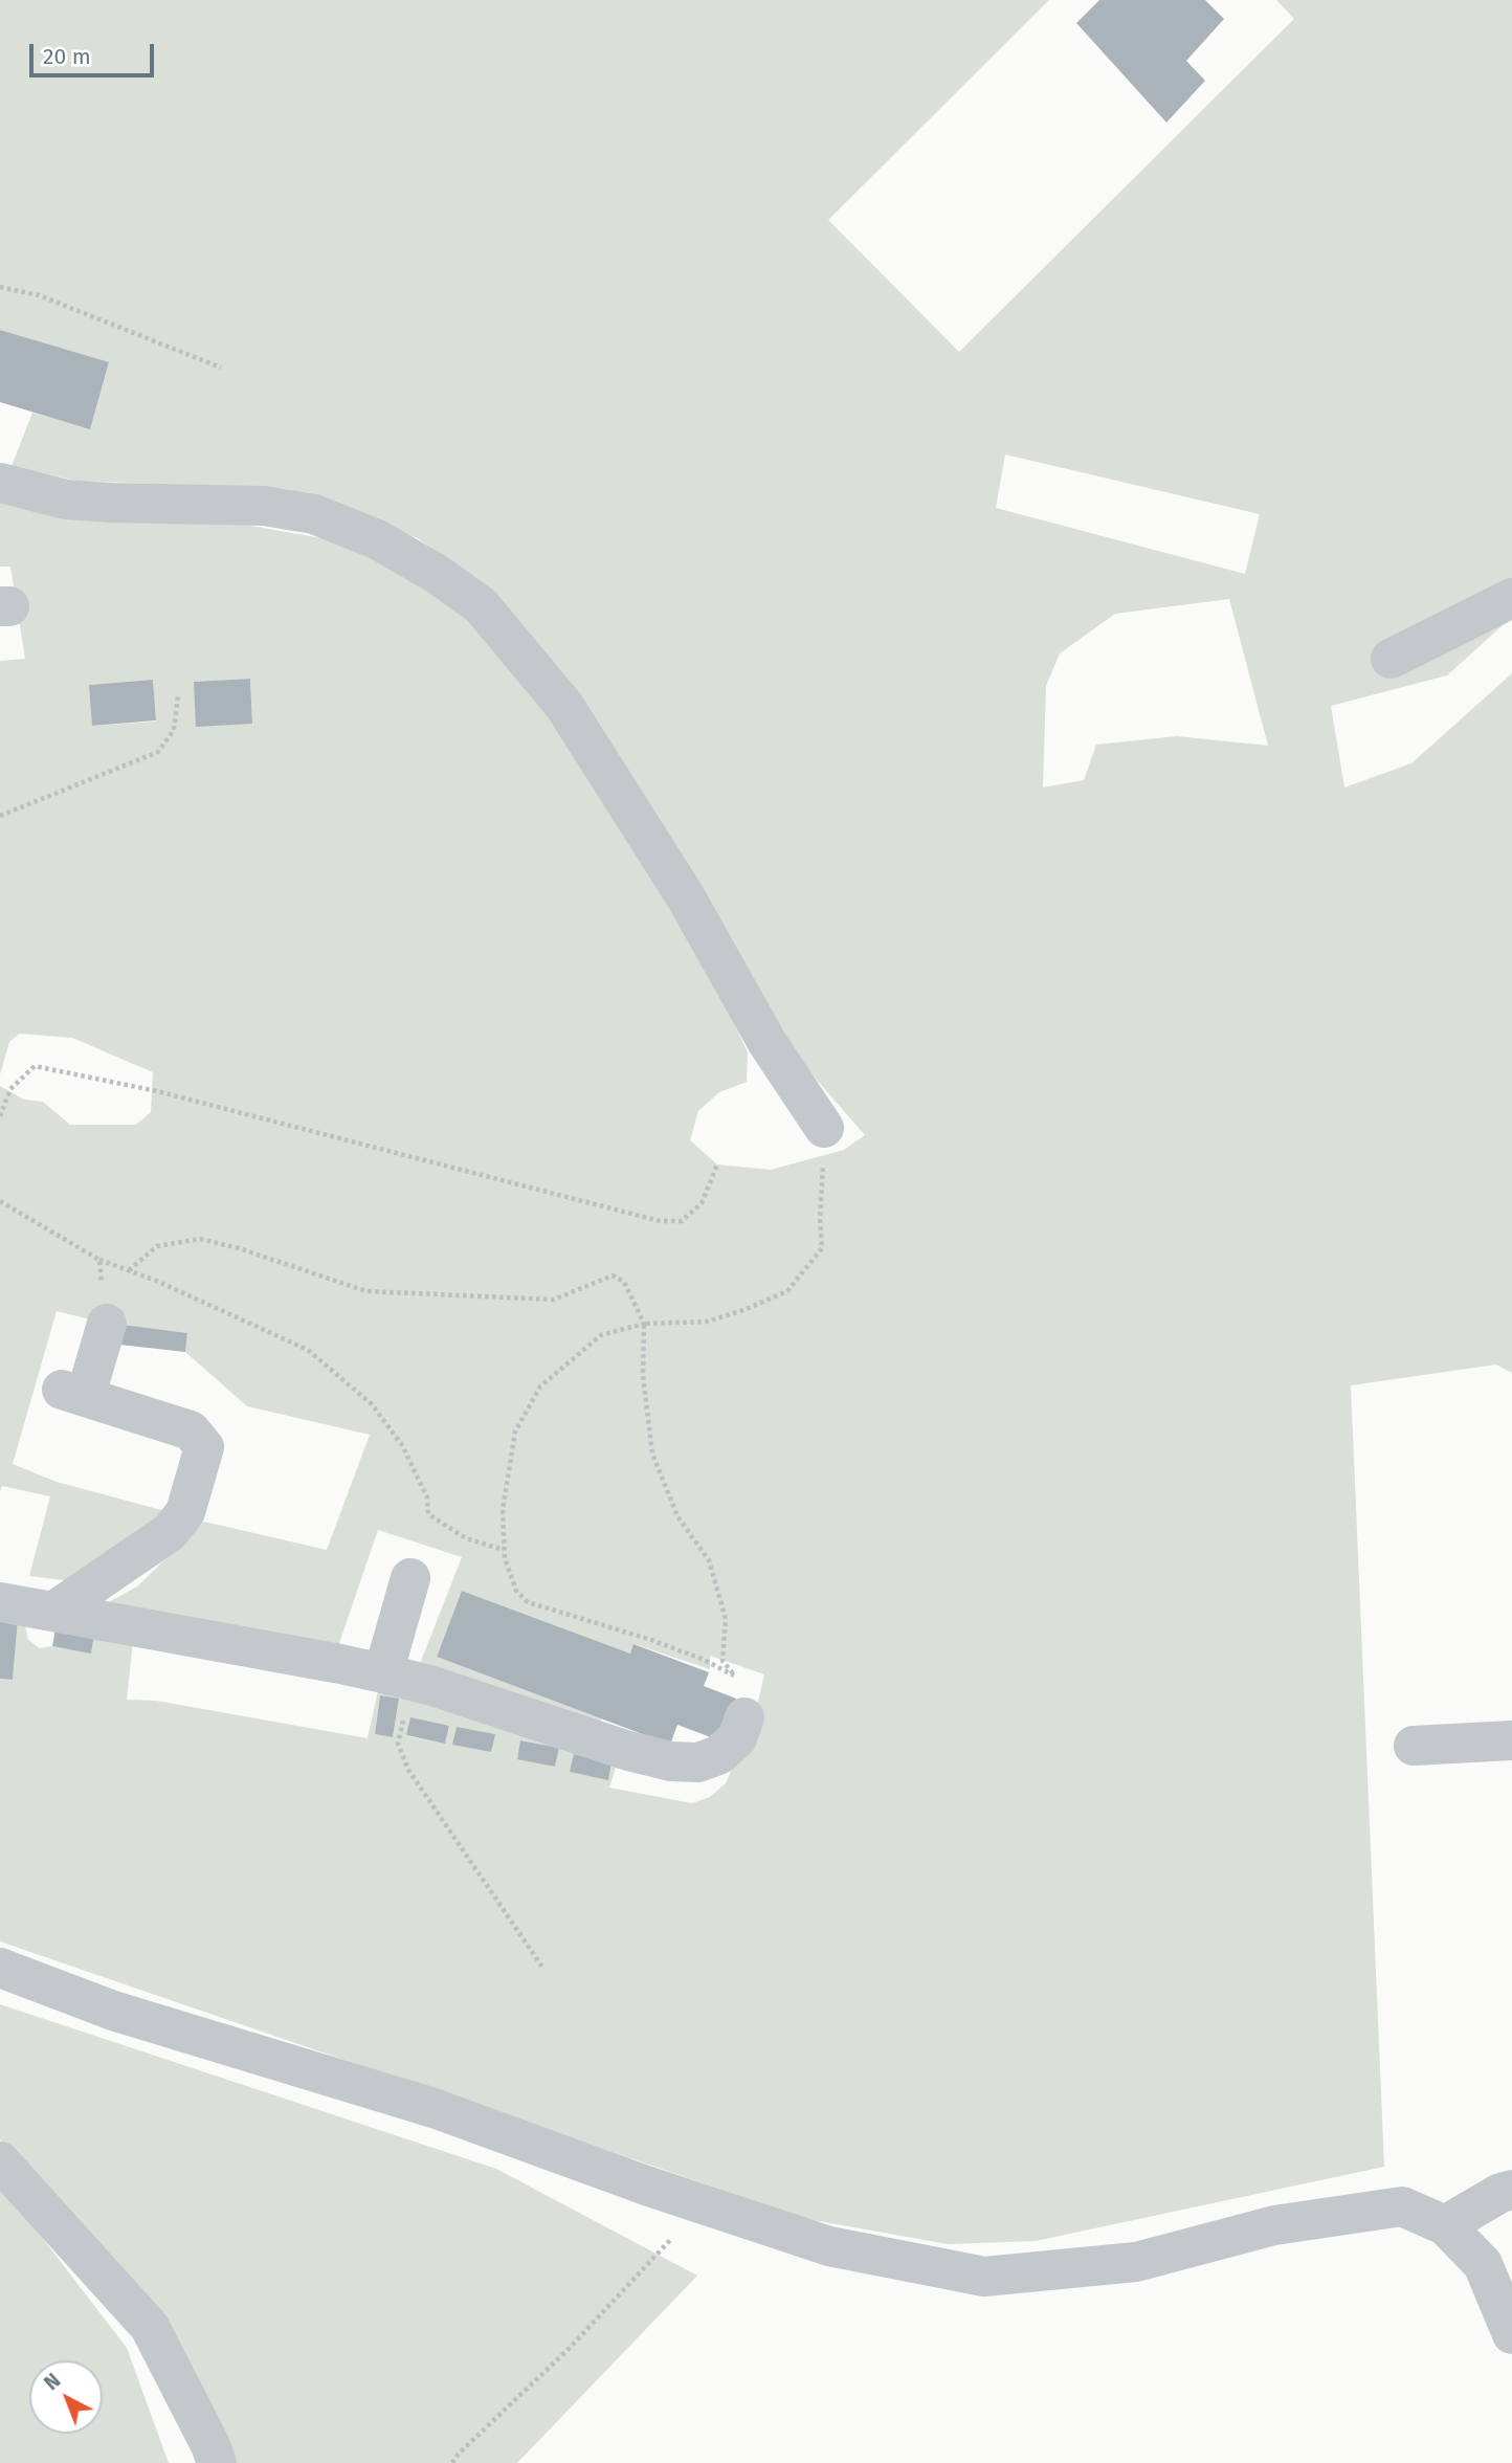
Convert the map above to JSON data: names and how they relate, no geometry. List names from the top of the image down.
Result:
{
  "scale_bar": "20 m",
  "north": "top left"
}
